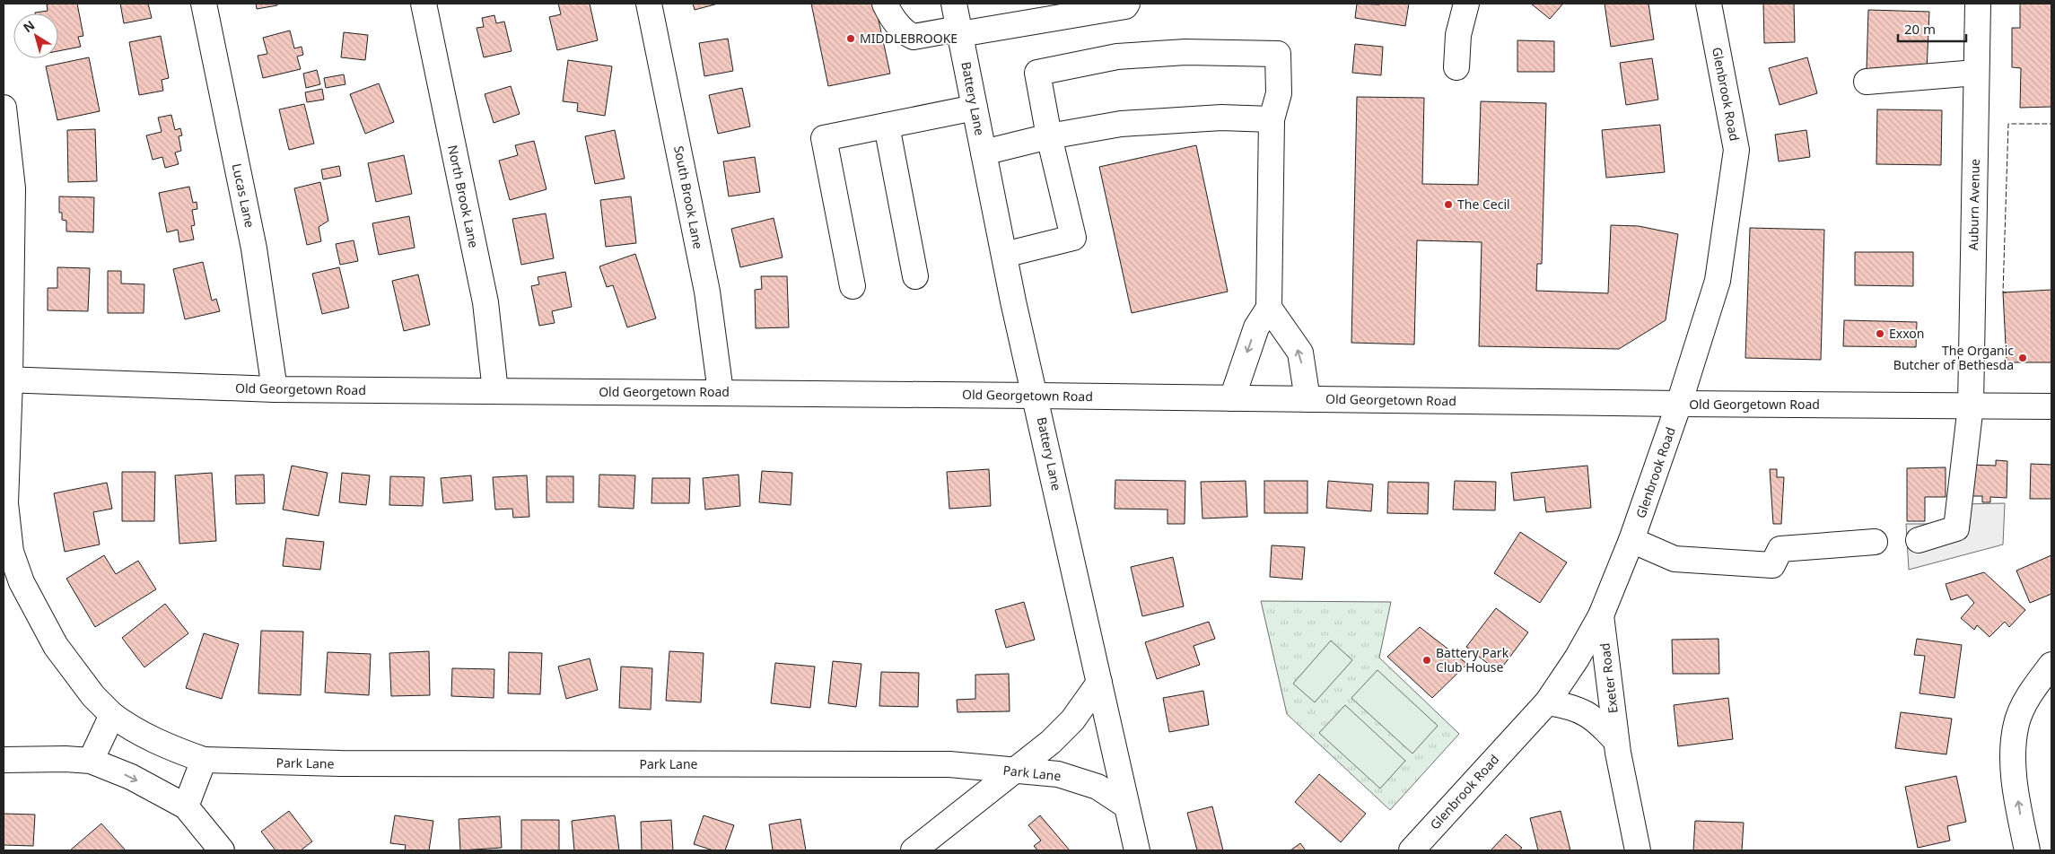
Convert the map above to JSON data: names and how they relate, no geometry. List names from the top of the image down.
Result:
{
  "streets": {
    "street": [
      "Glenbrook Road",
      "Battery Lane",
      "Lucas Lane",
      "North Brook Lane",
      "South Brook Lane",
      "Auburn Avenue",
      "Old Georgetown Road",
      "Exeter Road",
      "Park Lane"
    ]
  },
  "crossings": [
    ["Glenbrook Road", "Old Georgetown Road"],
    ["Glenbrook Road", "Exeter Road"],
    ["Battery Lane", "Old Georgetown Road"],
    ["Battery Lane", "Park Lane"],
    ["Lucas Lane", "Old Georgetown Road"],
    ["North Brook Lane", "Old Georgetown Road"],
    ["South Brook Lane", "Old Georgetown Road"],
    ["Auburn Avenue", "Old Georgetown Road"],
    ["Old Georgetown Road", "Park Lane"]
  ],
  "places": [
    "MIDDLEBROOKE",
    "The Cecil",
    "Exxon",
    "The Organic Butcher of Bethesda",
    "Battery Park Club House"
  ],
  "scale_bar": "20 m",
  "north": "top left"
}
